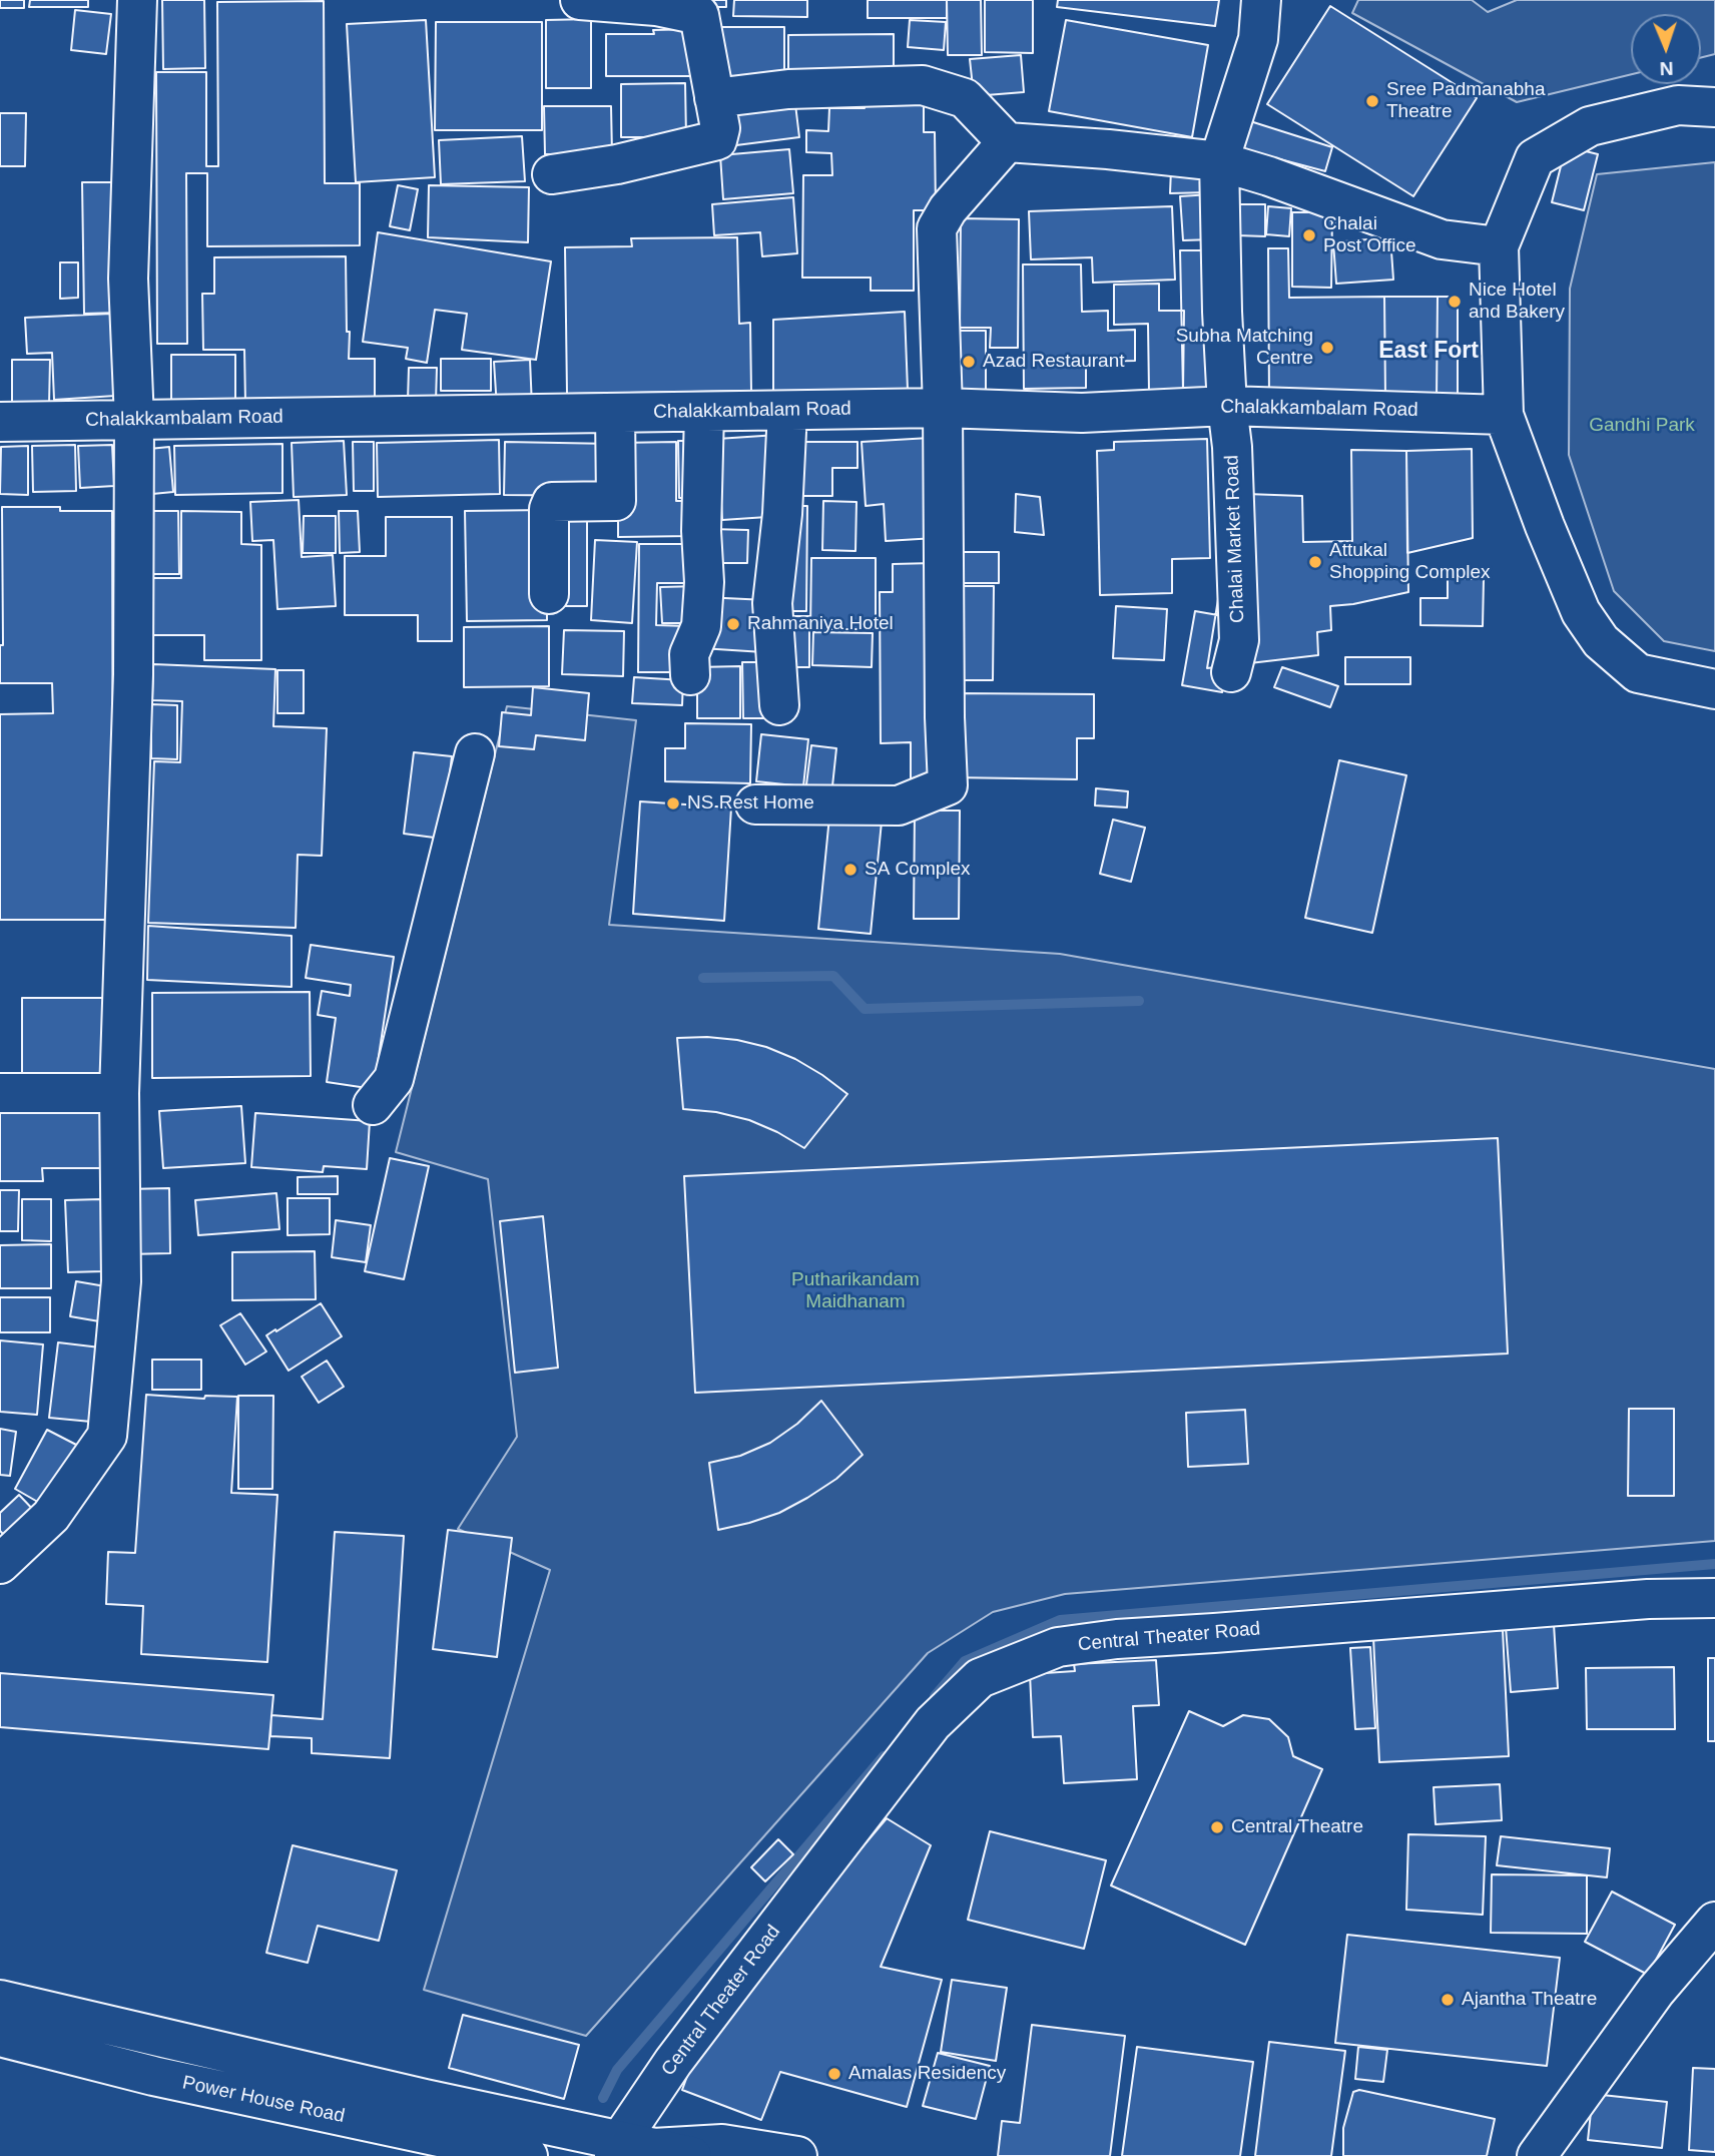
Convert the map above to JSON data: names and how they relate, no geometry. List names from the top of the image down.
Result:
{
  "streets": {
    "street": [
      "Chalakkambalam Road",
      "Chalai Market Road",
      "Central Theater Road",
      "Power House Road"
    ]
  },
  "crossings": [
    ["Chalakkambalam Road", "Chalai Market Road"]
  ],
  "districts": ["East Fort"],
  "parks": ["Gandhi Park", "Putharikandam Maidhanam"],
  "places": [
    "Sree Padmanabha Theatre",
    "Chalai Post Office",
    "Nice Hotel and Bakery",
    "Subha Matching Centre",
    "Azad Restaurant",
    "Attukal Shopping Complex",
    "Rahmaniya Hotel",
    "NS Rest Home",
    "SA Complex",
    "Central Theatre",
    "Ajantha Theatre",
    "Amalas Residency"
  ],
  "north": "bottom"
}
